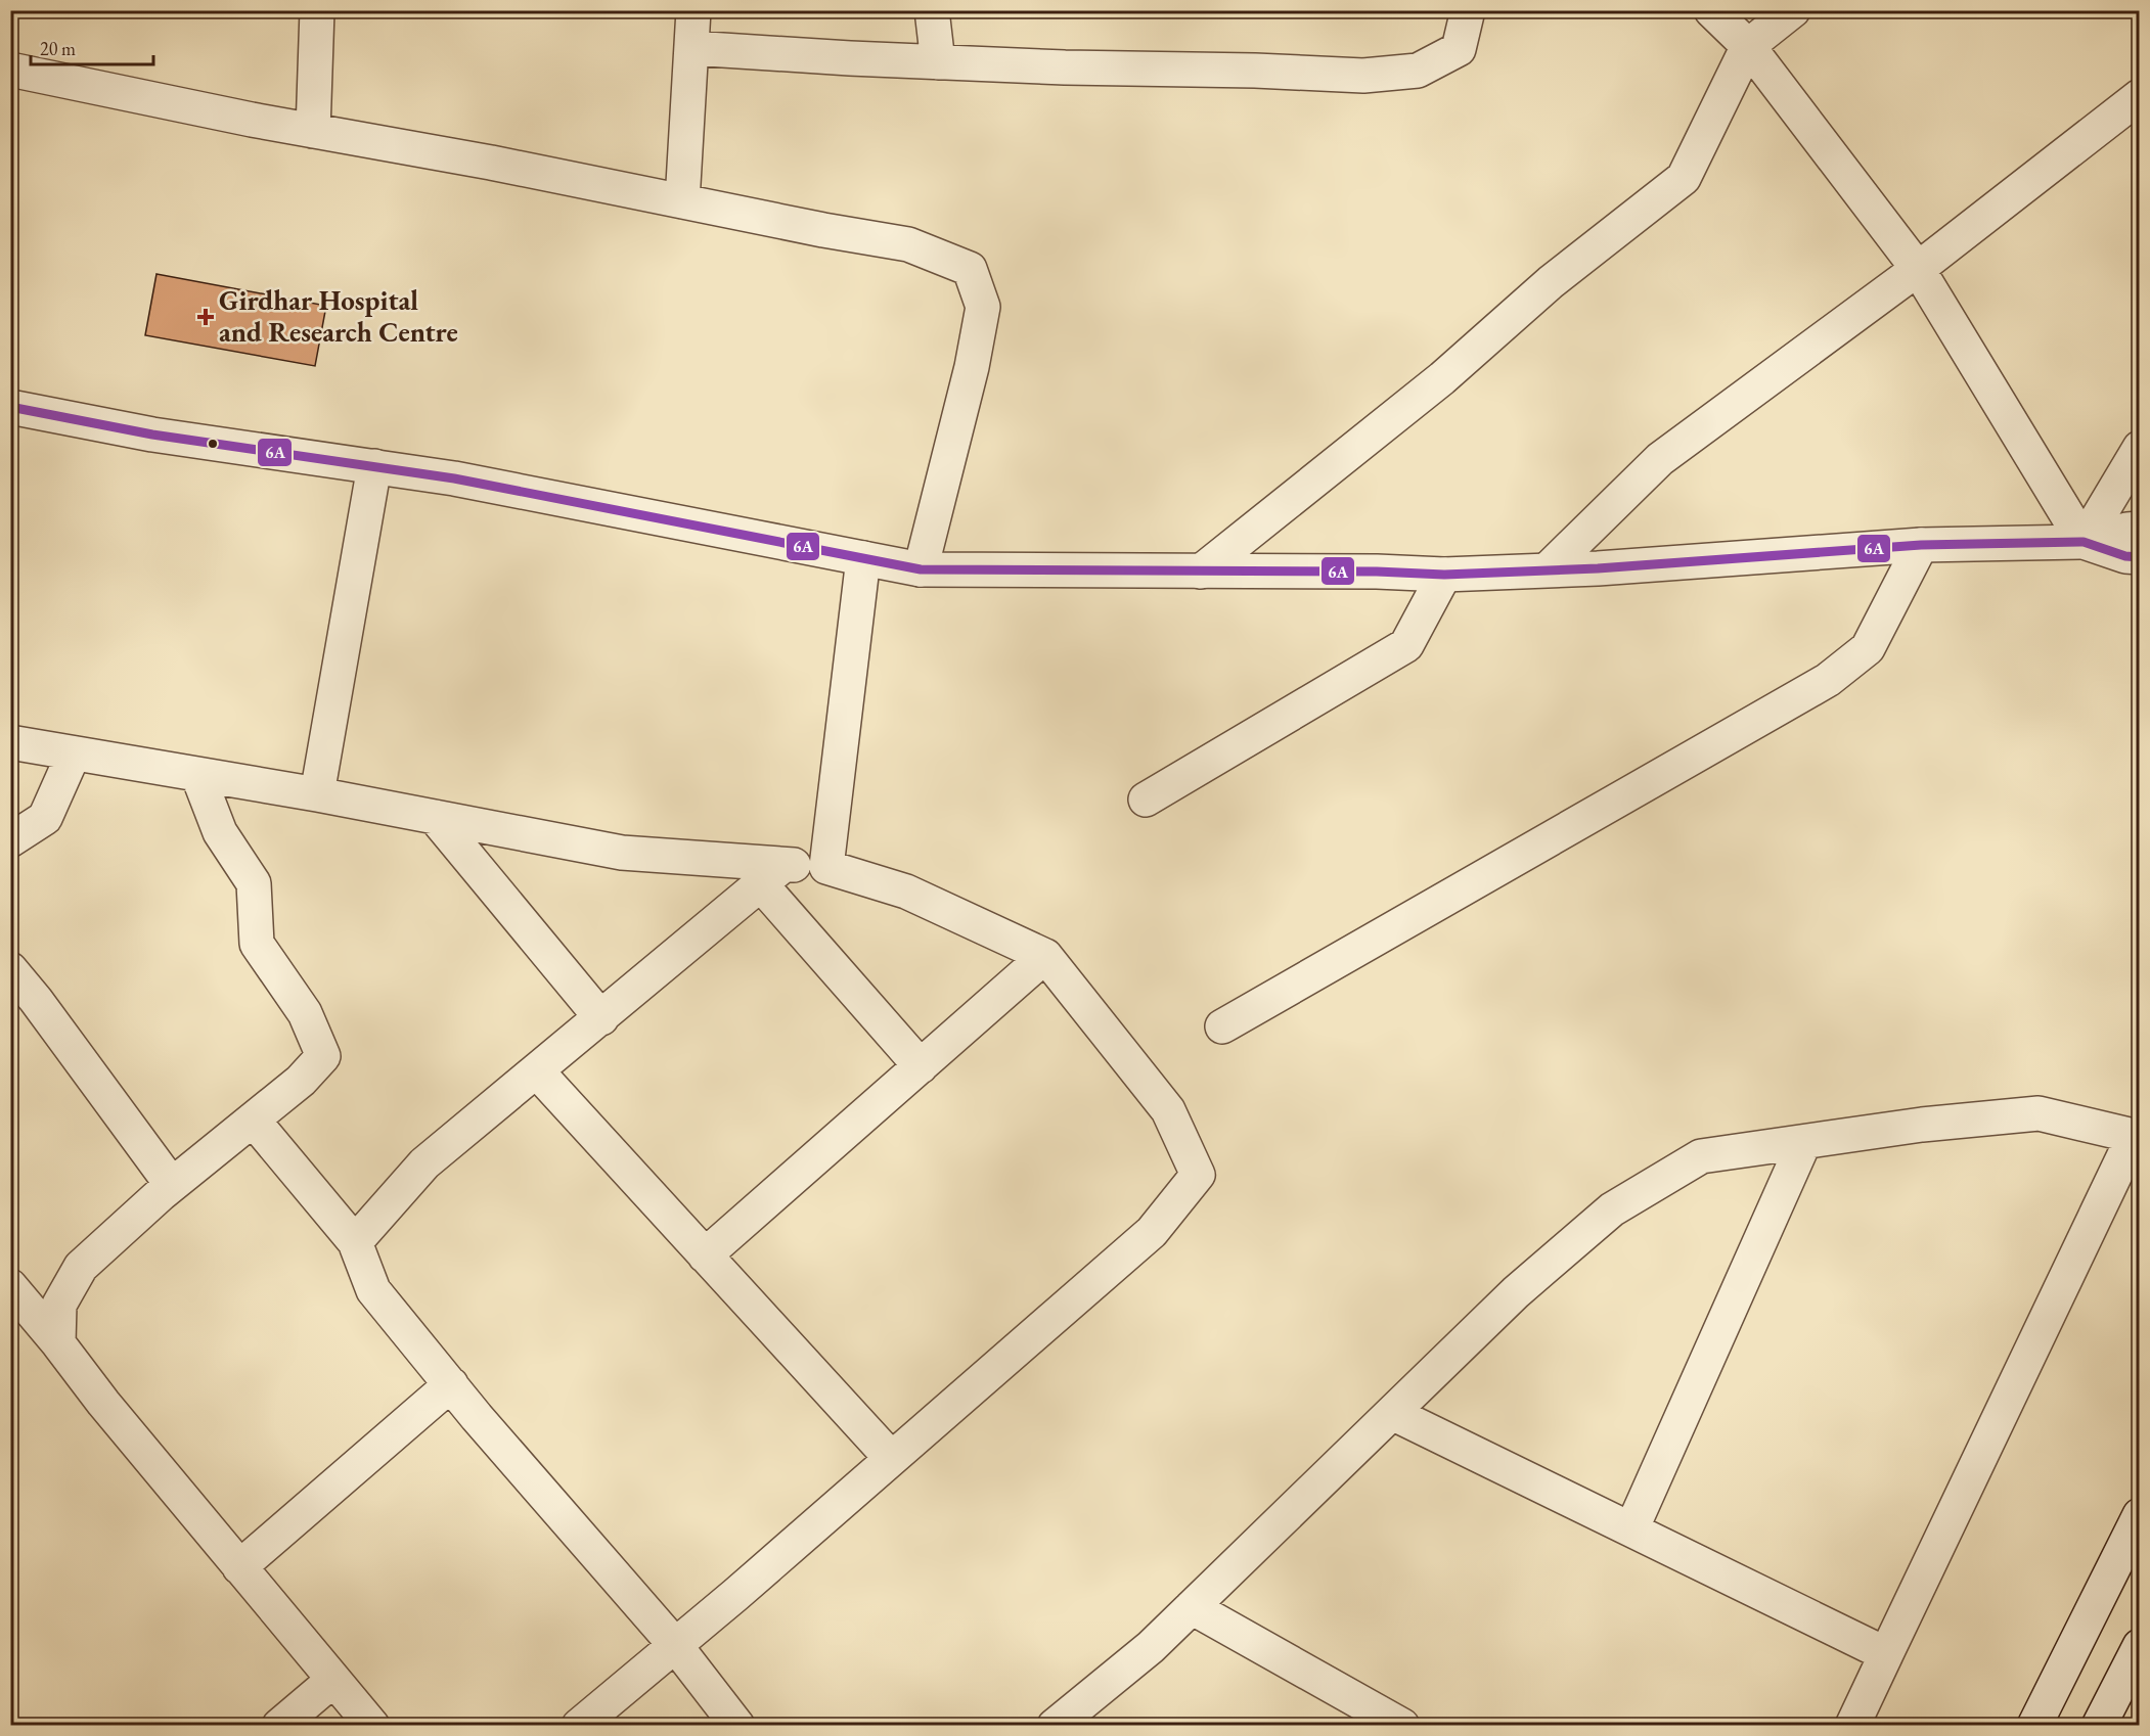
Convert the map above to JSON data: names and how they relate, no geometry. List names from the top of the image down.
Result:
{
  "places": {
    "health": ["Girdhar Hospital and Research Centre"]
  },
  "lines": ["transit line 6A"],
  "scale_bar": "20 m"
}
